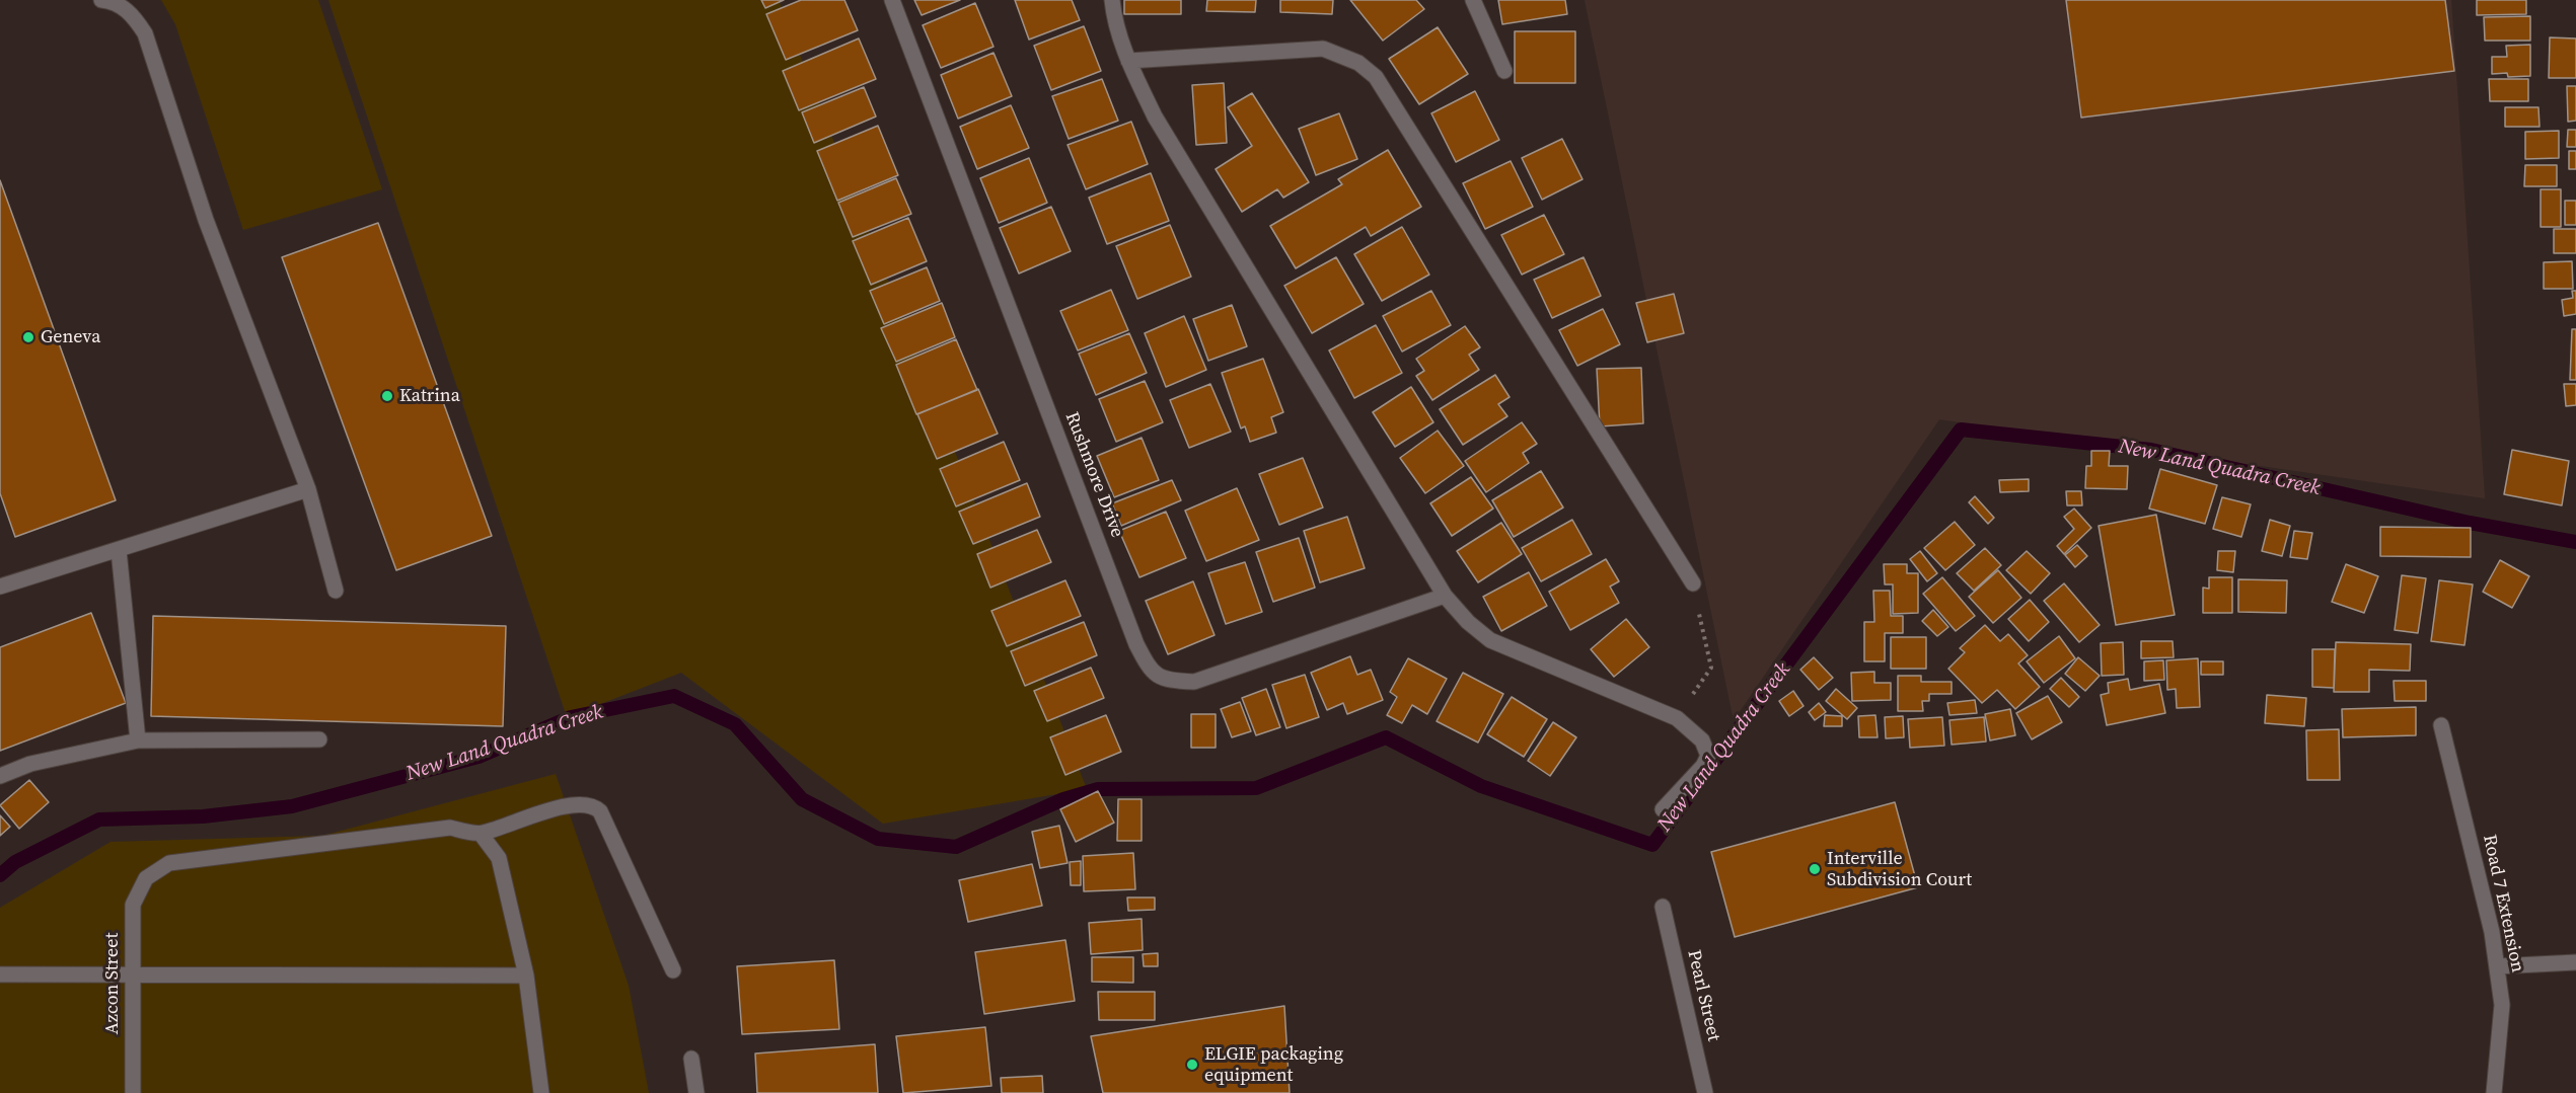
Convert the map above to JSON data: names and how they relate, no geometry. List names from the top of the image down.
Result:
{
  "streets": {
    "street": [
      "Rushmore Drive",
      "Road 7 Extension",
      "Azcon Street",
      "Pearl Street"
    ]
  },
  "water": ["New Land Quadra Creek"],
  "places": [
    "Geneva",
    "Katrina",
    "Interville Subdivision Court",
    "ELGIE packaging equipment"
  ]
}
